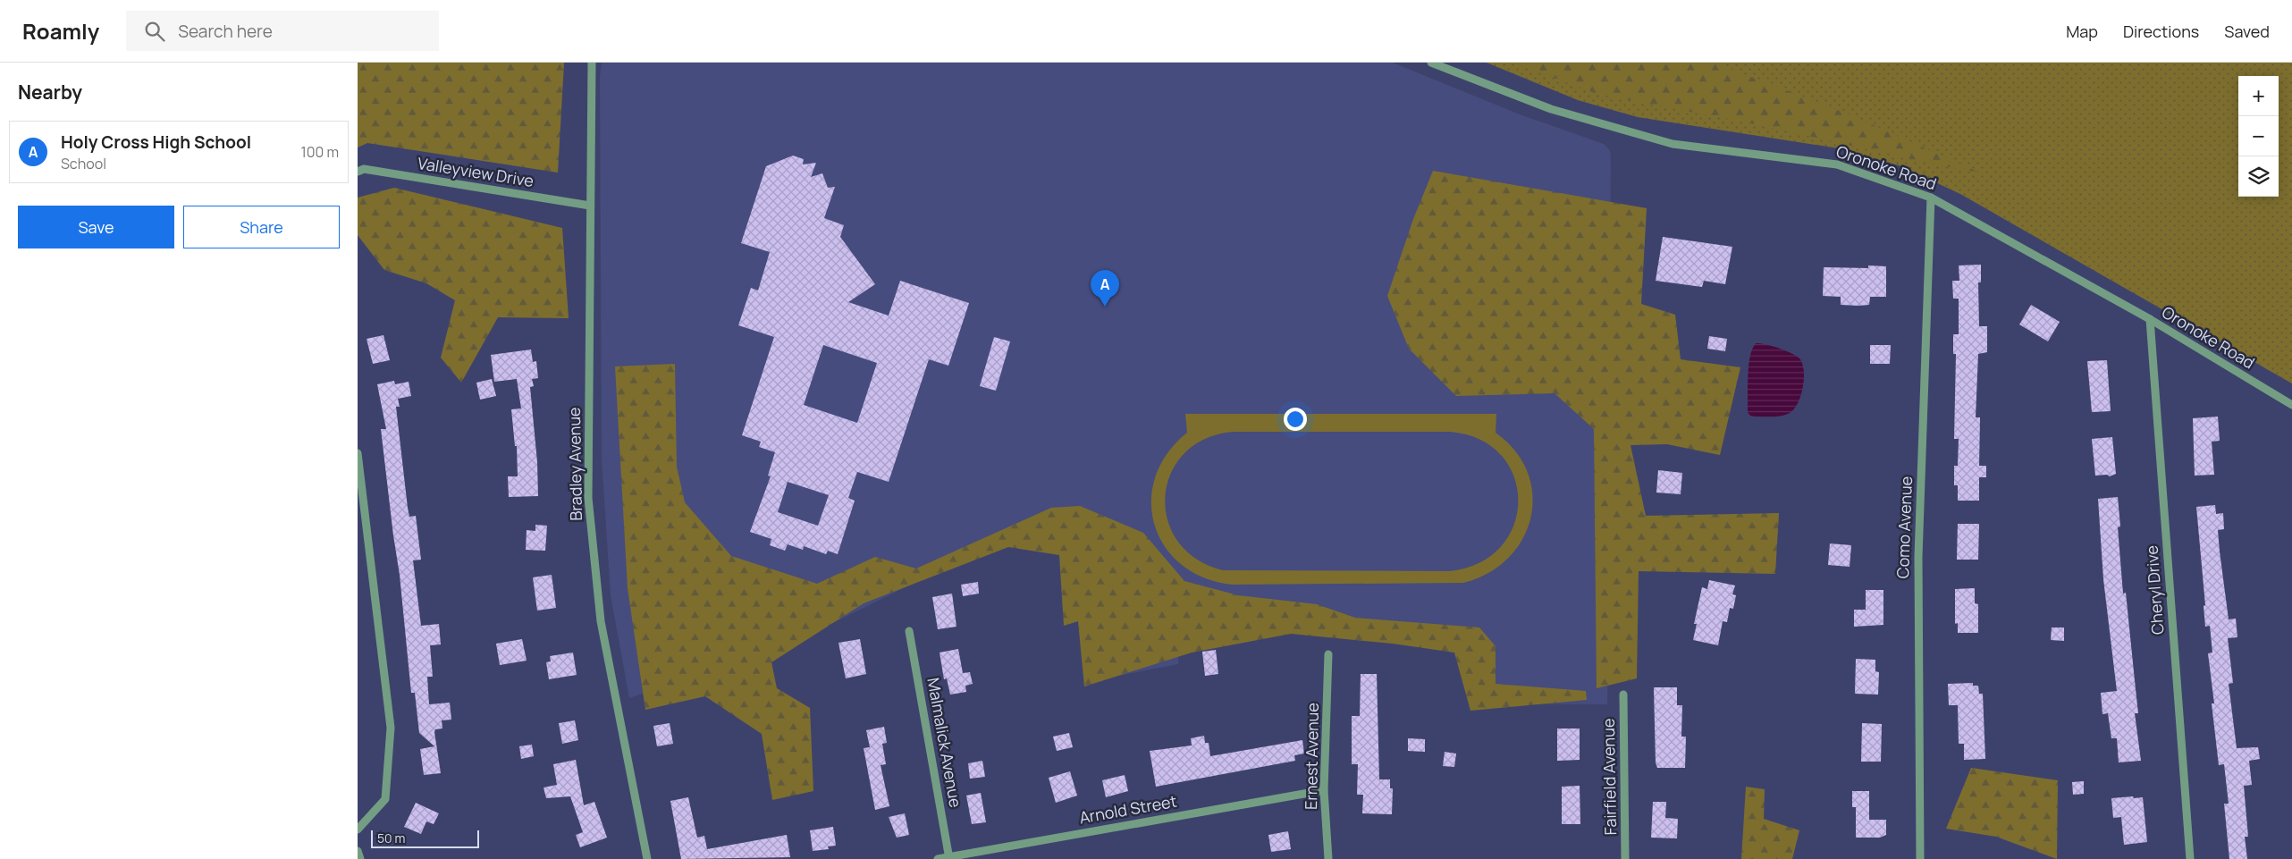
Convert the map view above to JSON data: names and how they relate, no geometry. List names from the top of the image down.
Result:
{
  "streets": {
    "street": [
      "Oronoke Road",
      "Valleyview Drive",
      "Bradley Avenue",
      "Como Avenue",
      "Cheryl Drive",
      "Malmalick Avenue",
      "Ernest Avenue",
      "Fairfield Avenue",
      "Arnold Street"
    ]
  },
  "crossings": [
    ["Oronoke Road", "Como Avenue"],
    ["Oronoke Road", "Cheryl Drive"],
    ["Valleyview Drive", "Bradley Avenue"],
    ["Malmalick Avenue", "Arnold Street"],
    ["Ernest Avenue", "Arnold Street"]
  ],
  "scale_bar": "50 m",
  "page": {
    "header": "Roamly",
    "search": "Search here",
    "nav": ["Map", "Directions", "Saved"],
    "heading": "Nearby",
    "map_buttons": ["+", "−"],
    "list": [
      {
        "mark": "A",
        "name": "Holy Cross High School",
        "note": "School",
        "value": "100 m"
      }
    ],
    "buttons": ["Save", "Share"],
    "pins": "A",
    "scale": "50 m"
  }
}
